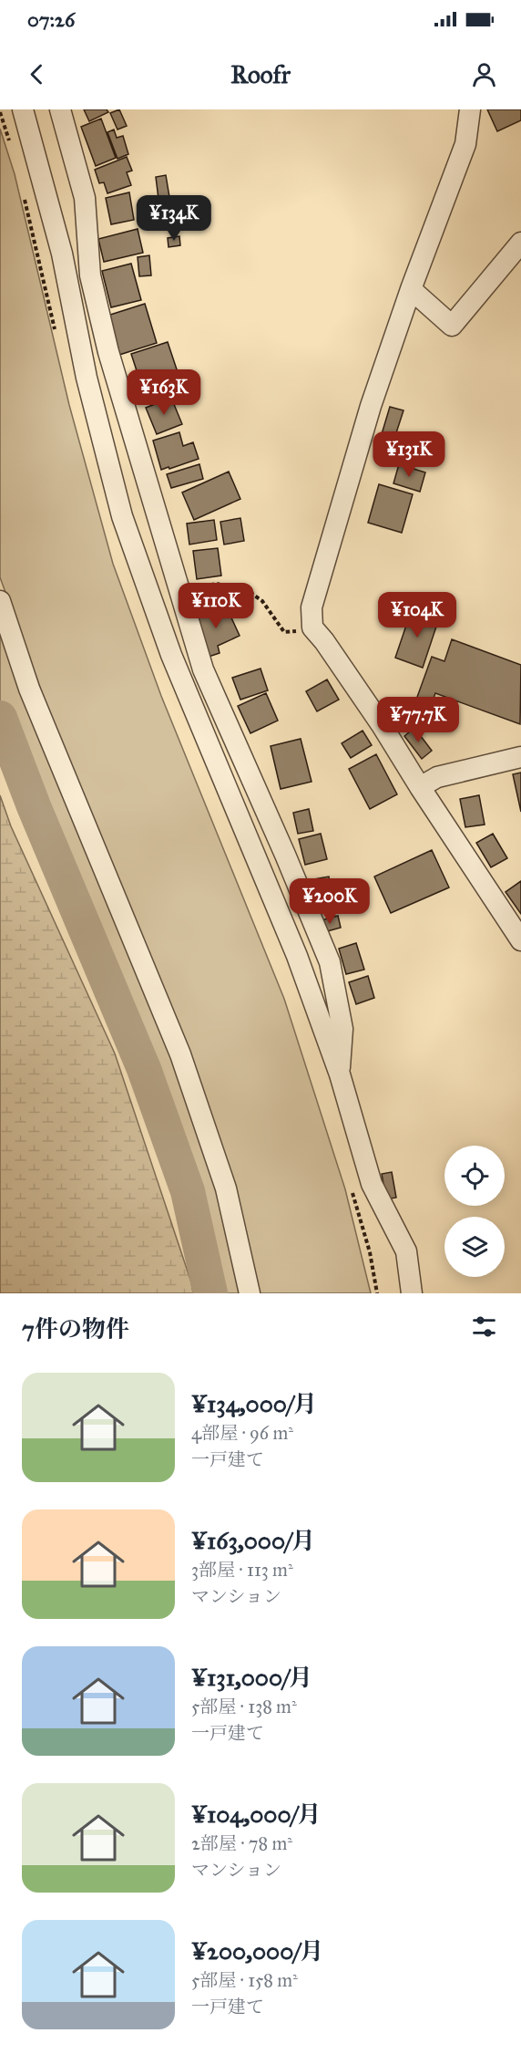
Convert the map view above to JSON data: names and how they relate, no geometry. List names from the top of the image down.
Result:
{
  "page": {
    "status": "07:26",
    "header": "Roofr",
    "price": [
      "¥134K",
      "¥163K",
      "¥131K",
      "¥110K",
      "¥104K",
      "¥77.7K",
      "¥200K"
    ],
    "heading": "7件の物件",
    "list": [
      {
        "name": "¥134,000/月",
        "note": "4部屋 · 96 m² · 一戸建て"
      },
      {
        "name": "¥163,000/月",
        "note": "3部屋 · 113 m² · マンション"
      },
      {
        "name": "¥131,000/月",
        "note": "5部屋 · 138 m² · 一戸建て"
      },
      {
        "name": "¥104,000/月",
        "note": "2部屋 · 78 m² · マンション"
      },
      {
        "name": "¥200,000/月",
        "note": "5部屋 · 158 m² · 一戸建て"
      }
    ]
  }
}
